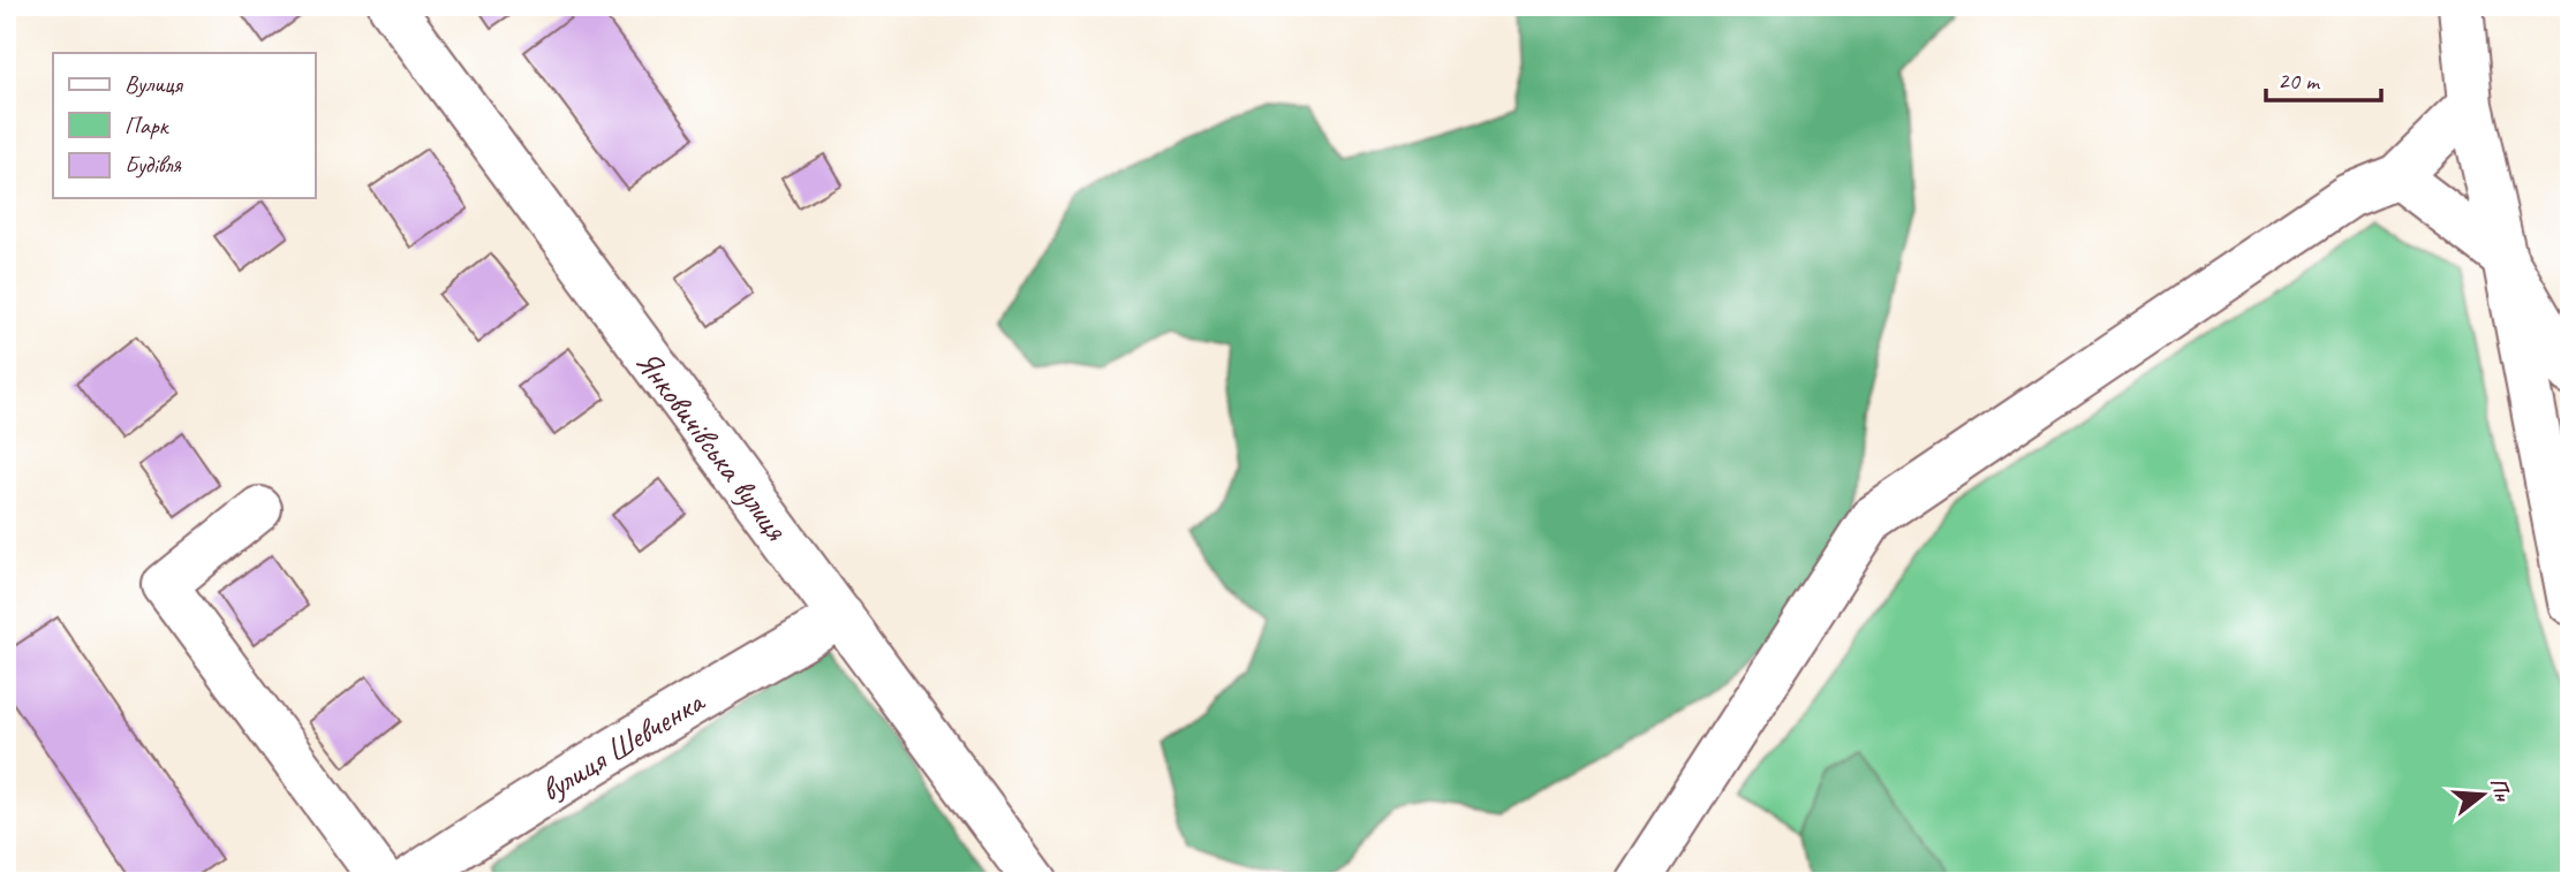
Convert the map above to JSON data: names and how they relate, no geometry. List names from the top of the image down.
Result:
{
  "streets": {
    "street": ["Янковичівська вулиця", "вулиця Шевченка"]
  },
  "crossings": [
    ["Янковичівська вулиця", "вулиця Шевченка"]
  ],
  "legend": ["Вулиця", "Парк", "Будівля"],
  "scale_bar": "20 m",
  "north": "right"
}
